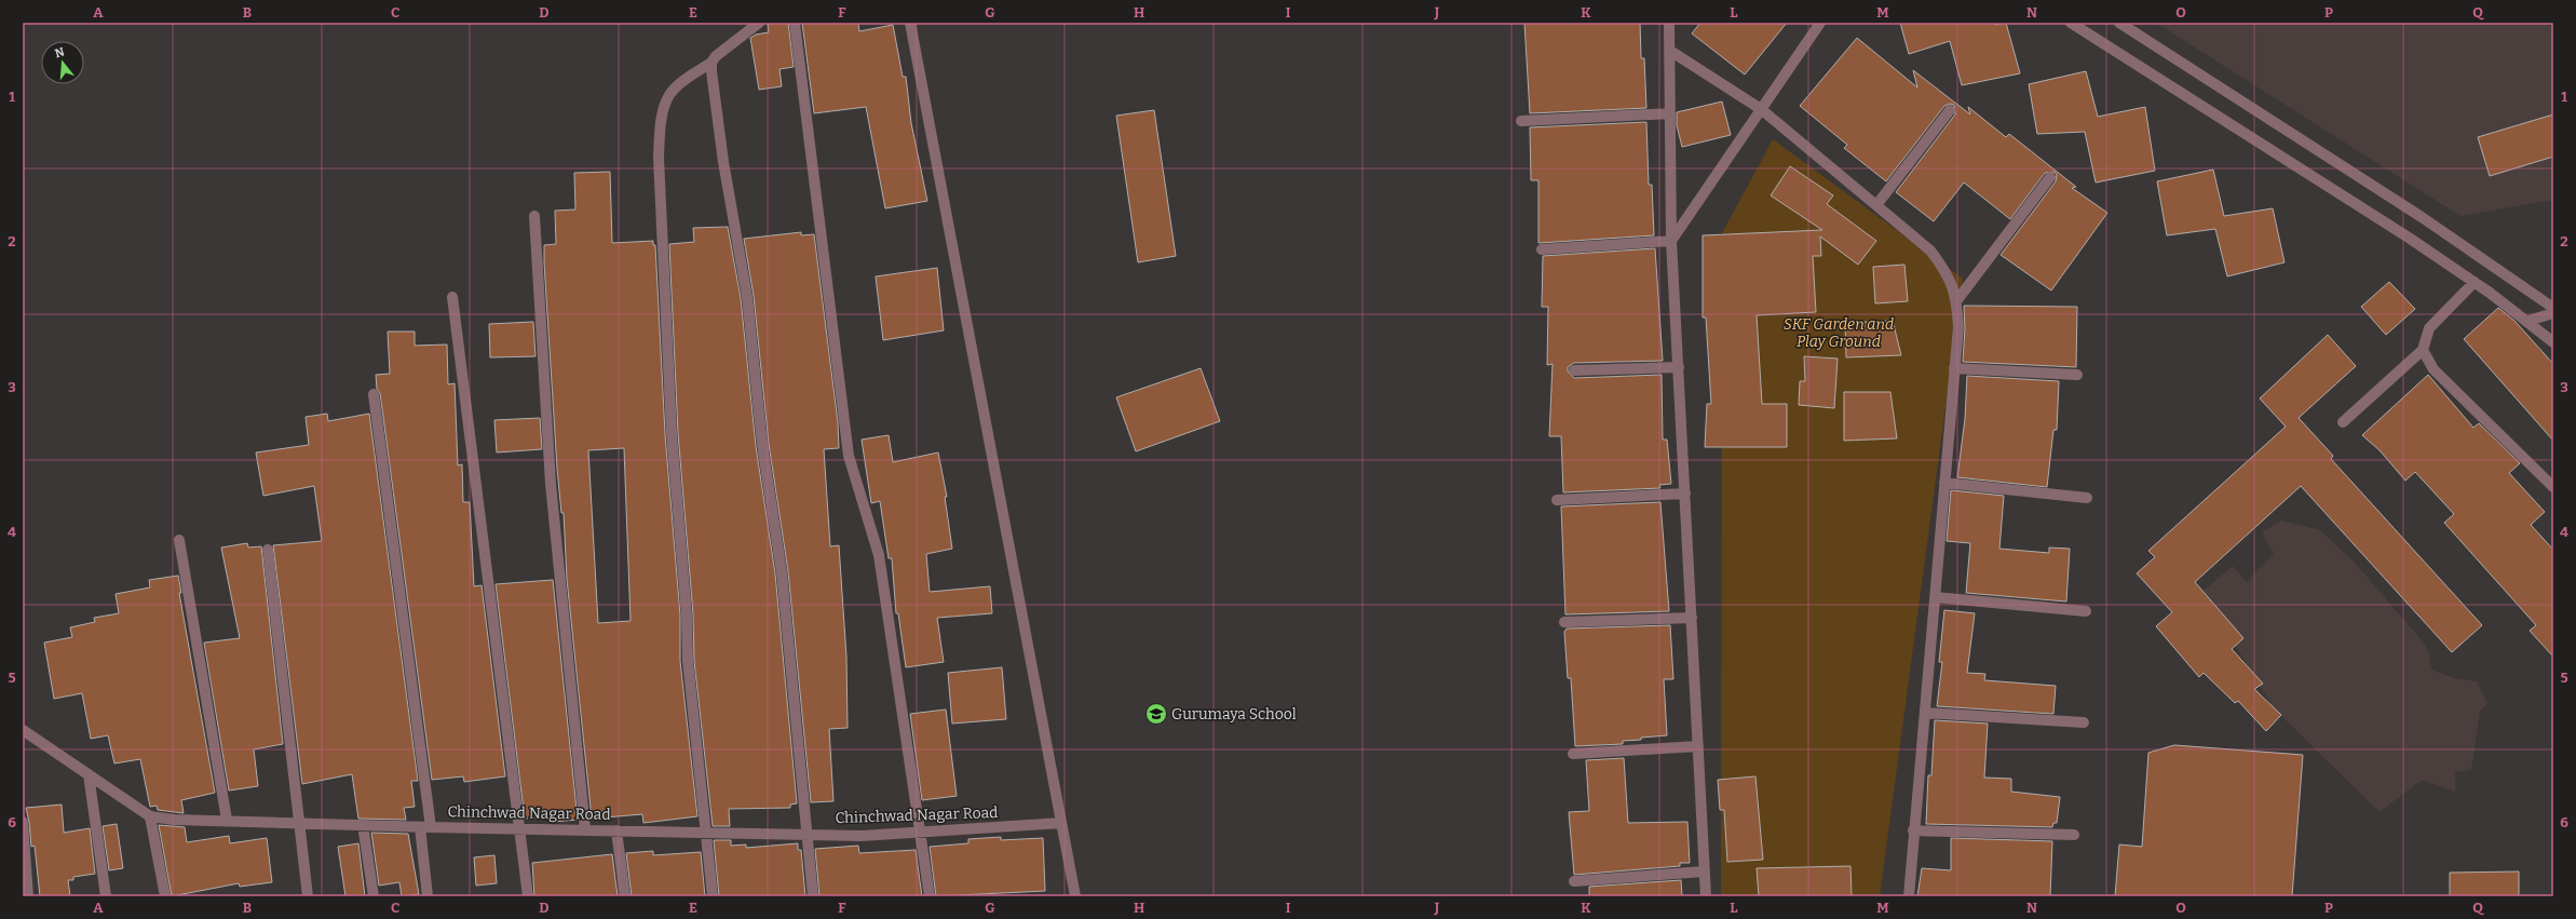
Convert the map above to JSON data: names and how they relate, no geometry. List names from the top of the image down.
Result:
{
  "streets": {
    "street": ["Chinchwad Nagar Road"]
  },
  "parks": ["SKF Garden and Play Ground"],
  "places": {
    "school or university": ["Gurumaya School"]
  },
  "north": "top",
  "grid": {
    "columns": [
      "A",
      "B",
      "C",
      "D",
      "E",
      "F",
      "G",
      "H",
      "I",
      "J",
      "K",
      "L",
      "M",
      "N",
      "O",
      "P",
      "Q"
    ],
    "rows": [
      "1",
      "2",
      "3",
      "4",
      "5",
      "6"
    ]
  }
}
